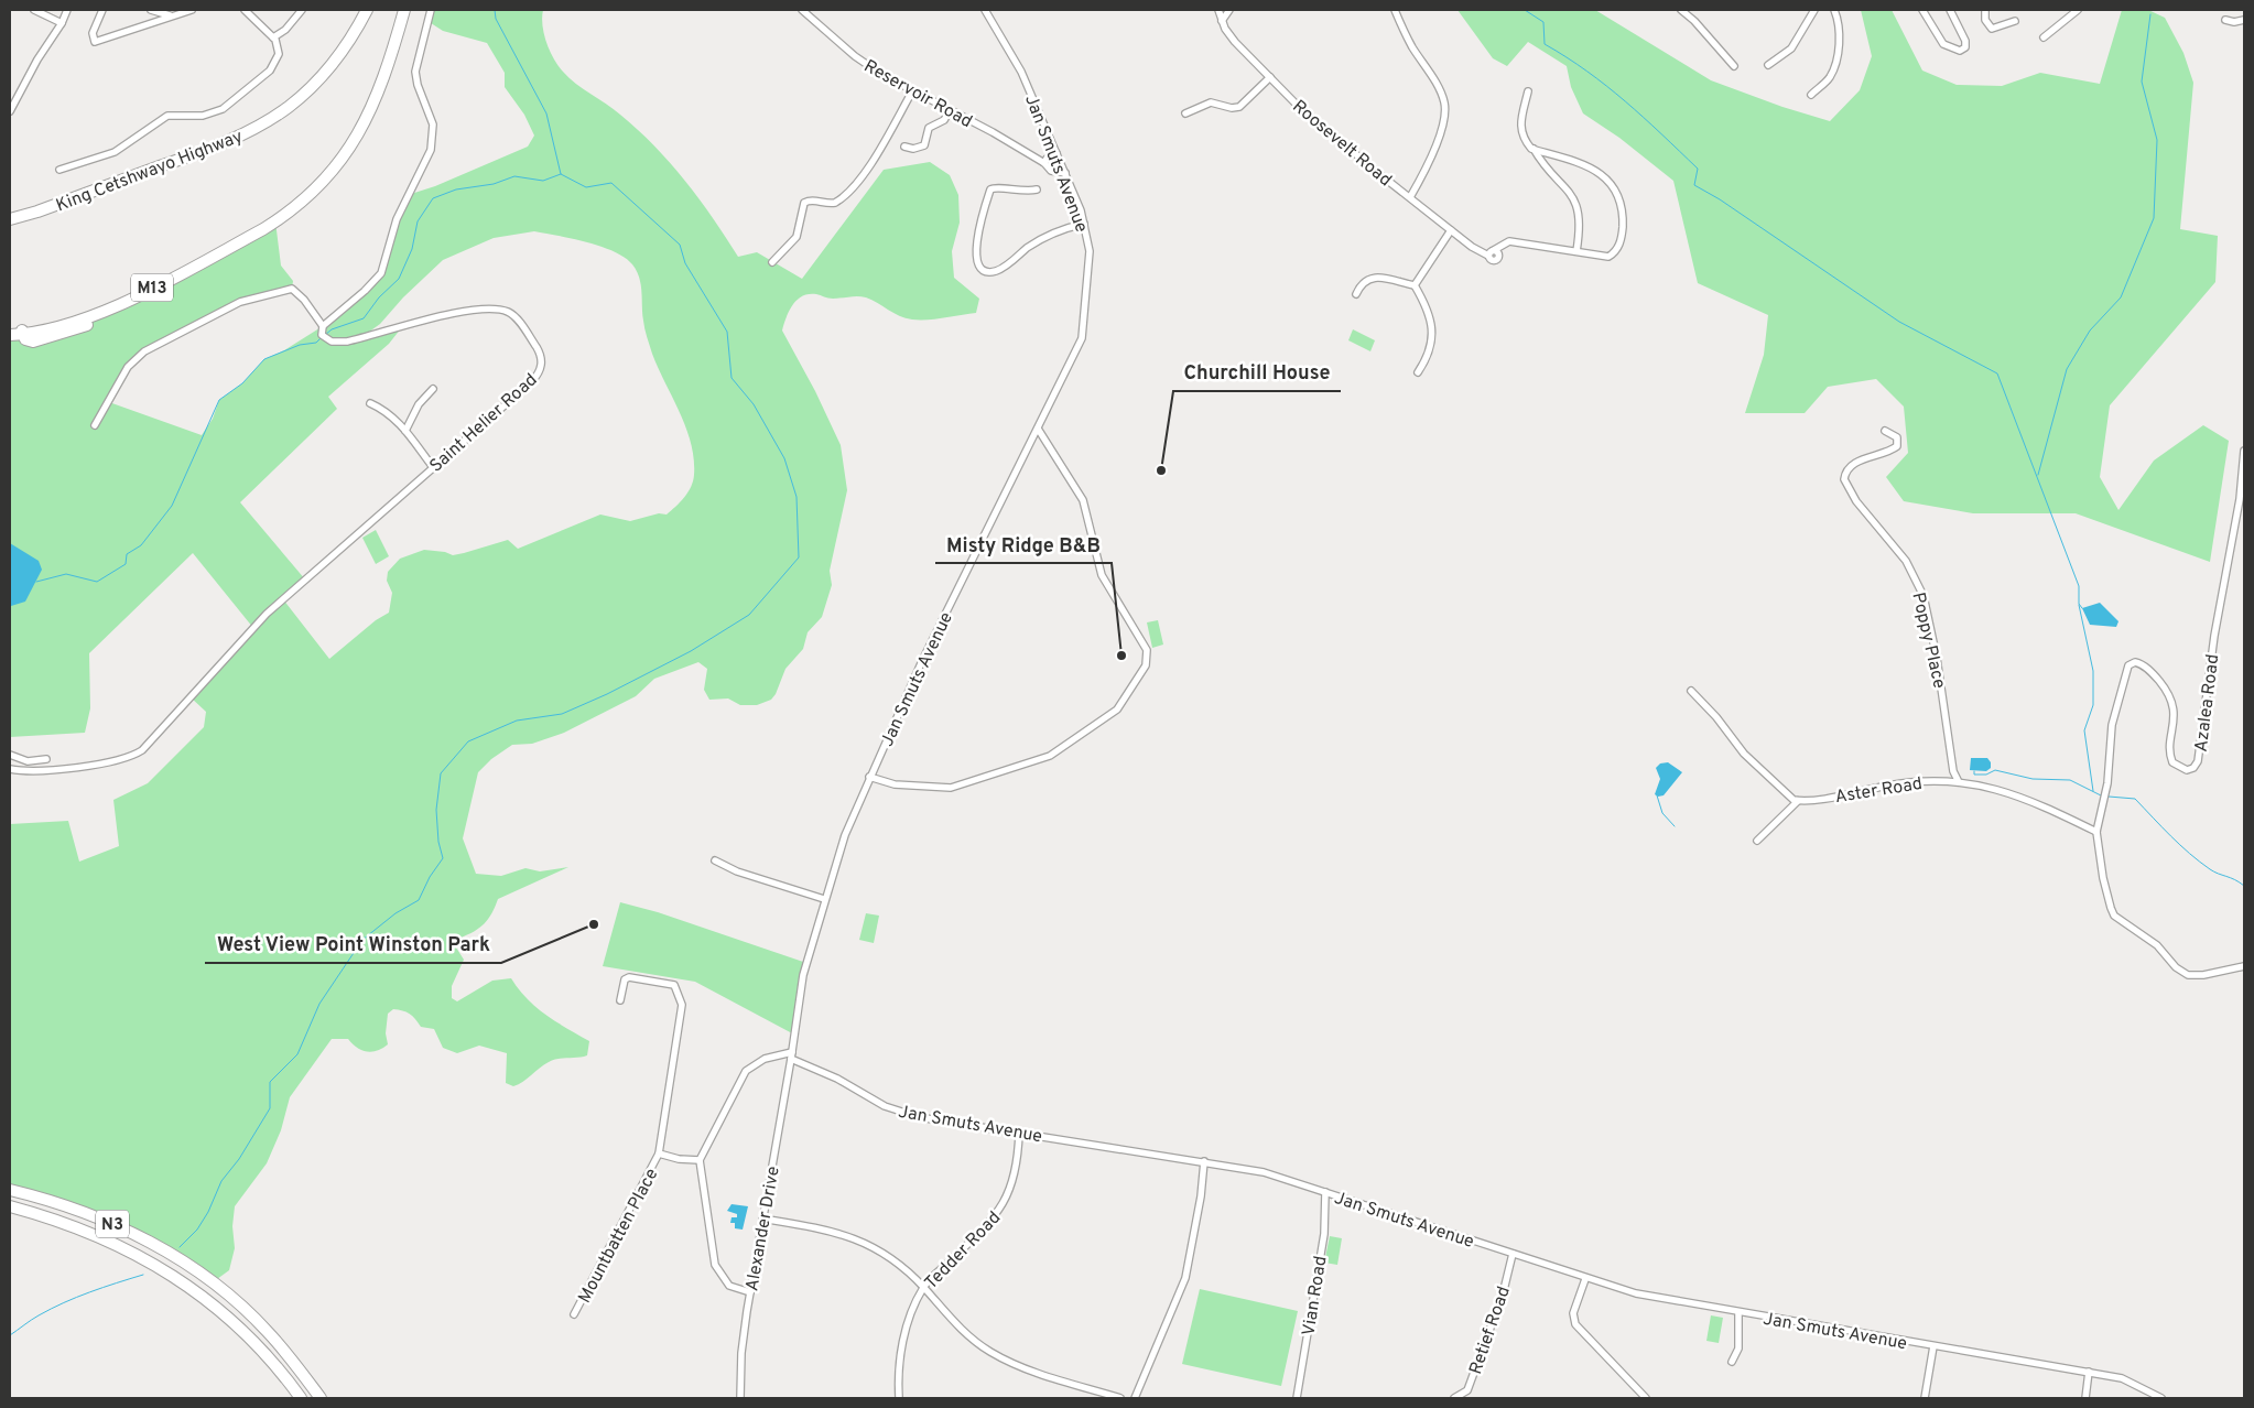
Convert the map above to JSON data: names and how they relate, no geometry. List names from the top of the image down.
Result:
{
  "streets": {
    "highway": ["King Cetshwayo Highway", "M13", "N3"],
    "street": [
      "Reservoir Road",
      "Roosevelt Road",
      "Jan Smuts Avenue",
      "Saint Helier Road",
      "Poppy Place",
      "Azalea Road",
      "Aster Road",
      "Alexander Drive",
      "Mountbatten Place",
      "Tedder Road",
      "Vian Road",
      "Retief Road"
    ]
  },
  "crossings": [
    ["Reservoir Road", "Jan Smuts Avenue"],
    ["Jan Smuts Avenue", "Alexander Drive"],
    ["Jan Smuts Avenue", "Tedder Road"],
    ["Jan Smuts Avenue", "Vian Road"],
    ["Jan Smuts Avenue", "Retief Road"],
    ["Poppy Place", "Aster Road"],
    ["Azalea Road", "Aster Road"]
  ],
  "places": ["Churchill House", "Misty Ridge B&B", "West View Point Winston Park"]
}
